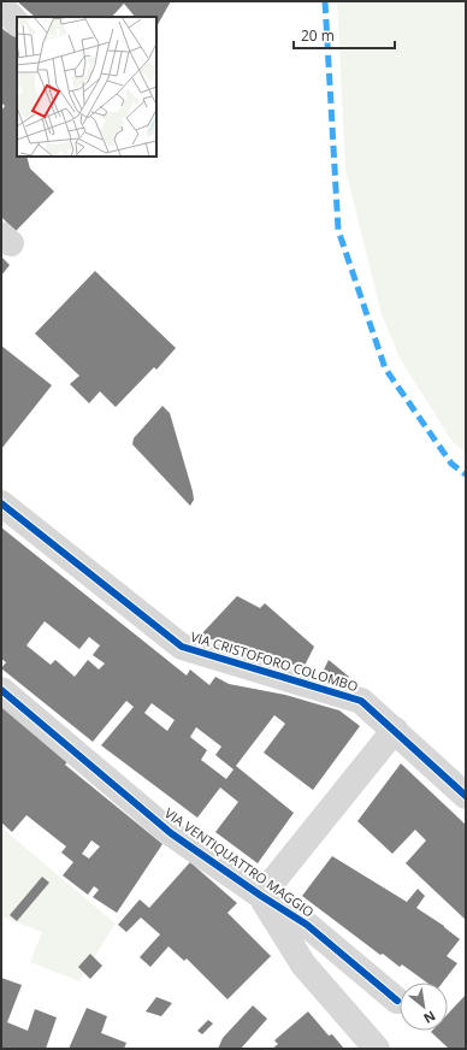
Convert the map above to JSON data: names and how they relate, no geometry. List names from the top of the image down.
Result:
{
  "streets": {
    "street": ["VIA CRISTOFORO COLOMBO", "VIA VENTIQUATTRO MAGGIO"]
  },
  "scale_bar": "20 m",
  "north": "bottom right"
}
